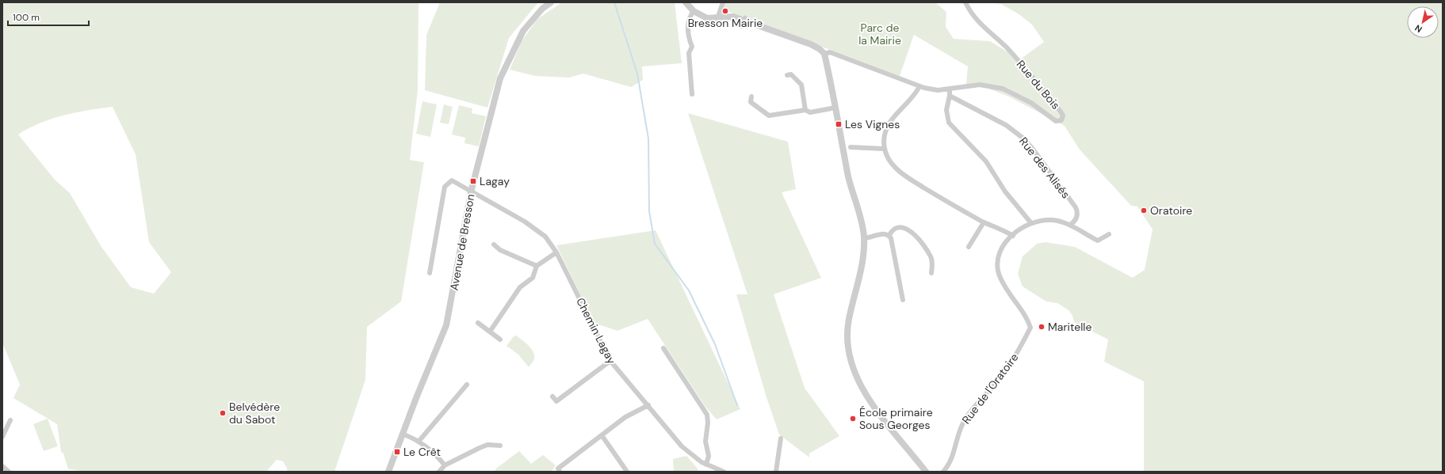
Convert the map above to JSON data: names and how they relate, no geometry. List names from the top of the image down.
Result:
{
  "streets": {
    "street": [
      "Rue du Bois",
      "Rue des Alisés",
      "Avenue de Bresson",
      "Chemin Lagay",
      "Rue de l'Oratoire"
    ]
  },
  "crossings": [
    ["Rue des Alisés", "Rue de l'Oratoire"],
    ["Avenue de Bresson", "Chemin Lagay"]
  ],
  "parks": ["Parc de la Mairie"],
  "places": {
    "other": [
      "Bresson Mairie",
      "Oratoire",
      "Maritelle",
      "Belvédère du Sabot",
      "École primaire Sous Georges"
    ],
    "transit": ["Les Vignes", "Lagay", "Le Crêt"]
  },
  "scale_bar": "100 m",
  "north": "bottom left"
}
